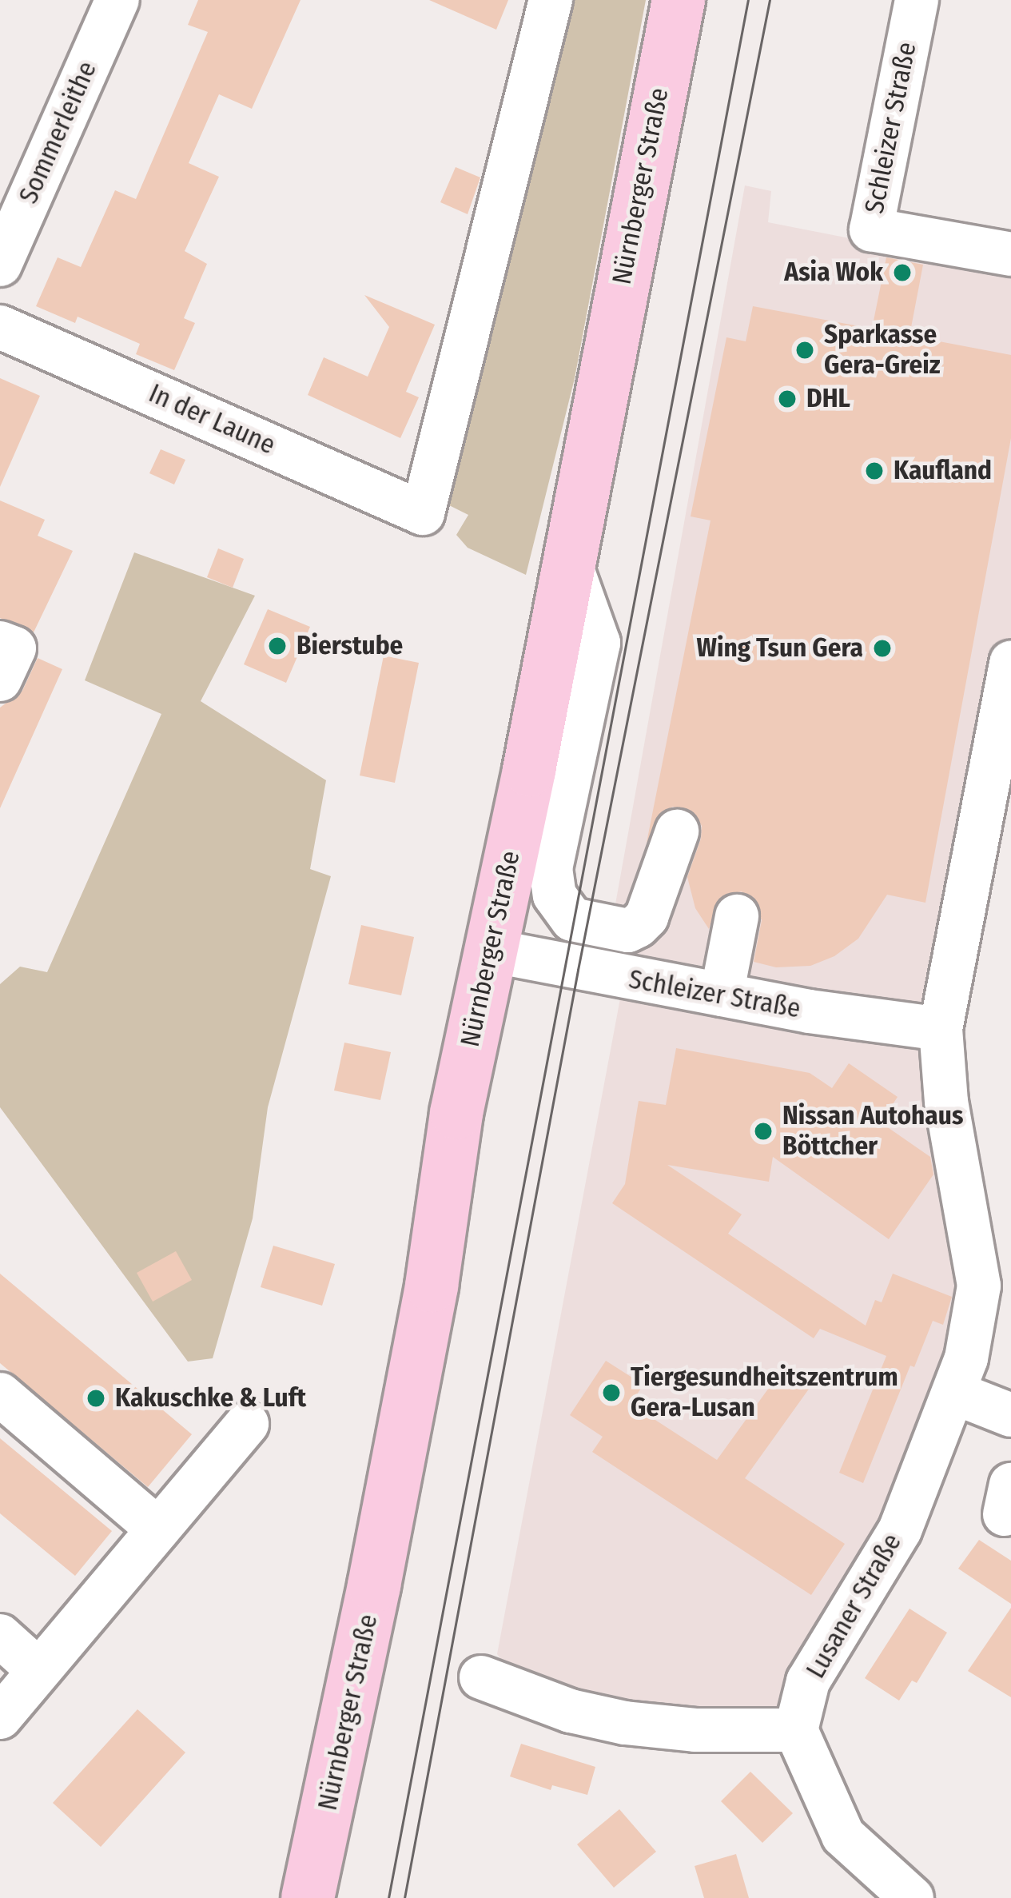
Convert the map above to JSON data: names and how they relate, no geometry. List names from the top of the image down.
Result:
{
  "streets": {
    "main road": ["Nürnberger Straße"],
    "street": [
      "Schleizer Straße",
      "Sommerleithe",
      "In der Laune",
      "Lusaner Straße"
    ]
  },
  "crossings": [
    ["Schleizer Straße", "Nürnberger Straße"]
  ],
  "places": [
    "Asia Wok",
    "Sparkasse Gera-Greiz",
    "DHL",
    "Kaufland",
    "Bierstube",
    "Wing Tsun Gera",
    "Nissan Autohaus Böttcher",
    "Tiergesundheitszentrum Gera-Lusan",
    "Kakuschke & Luft"
  ]
}
